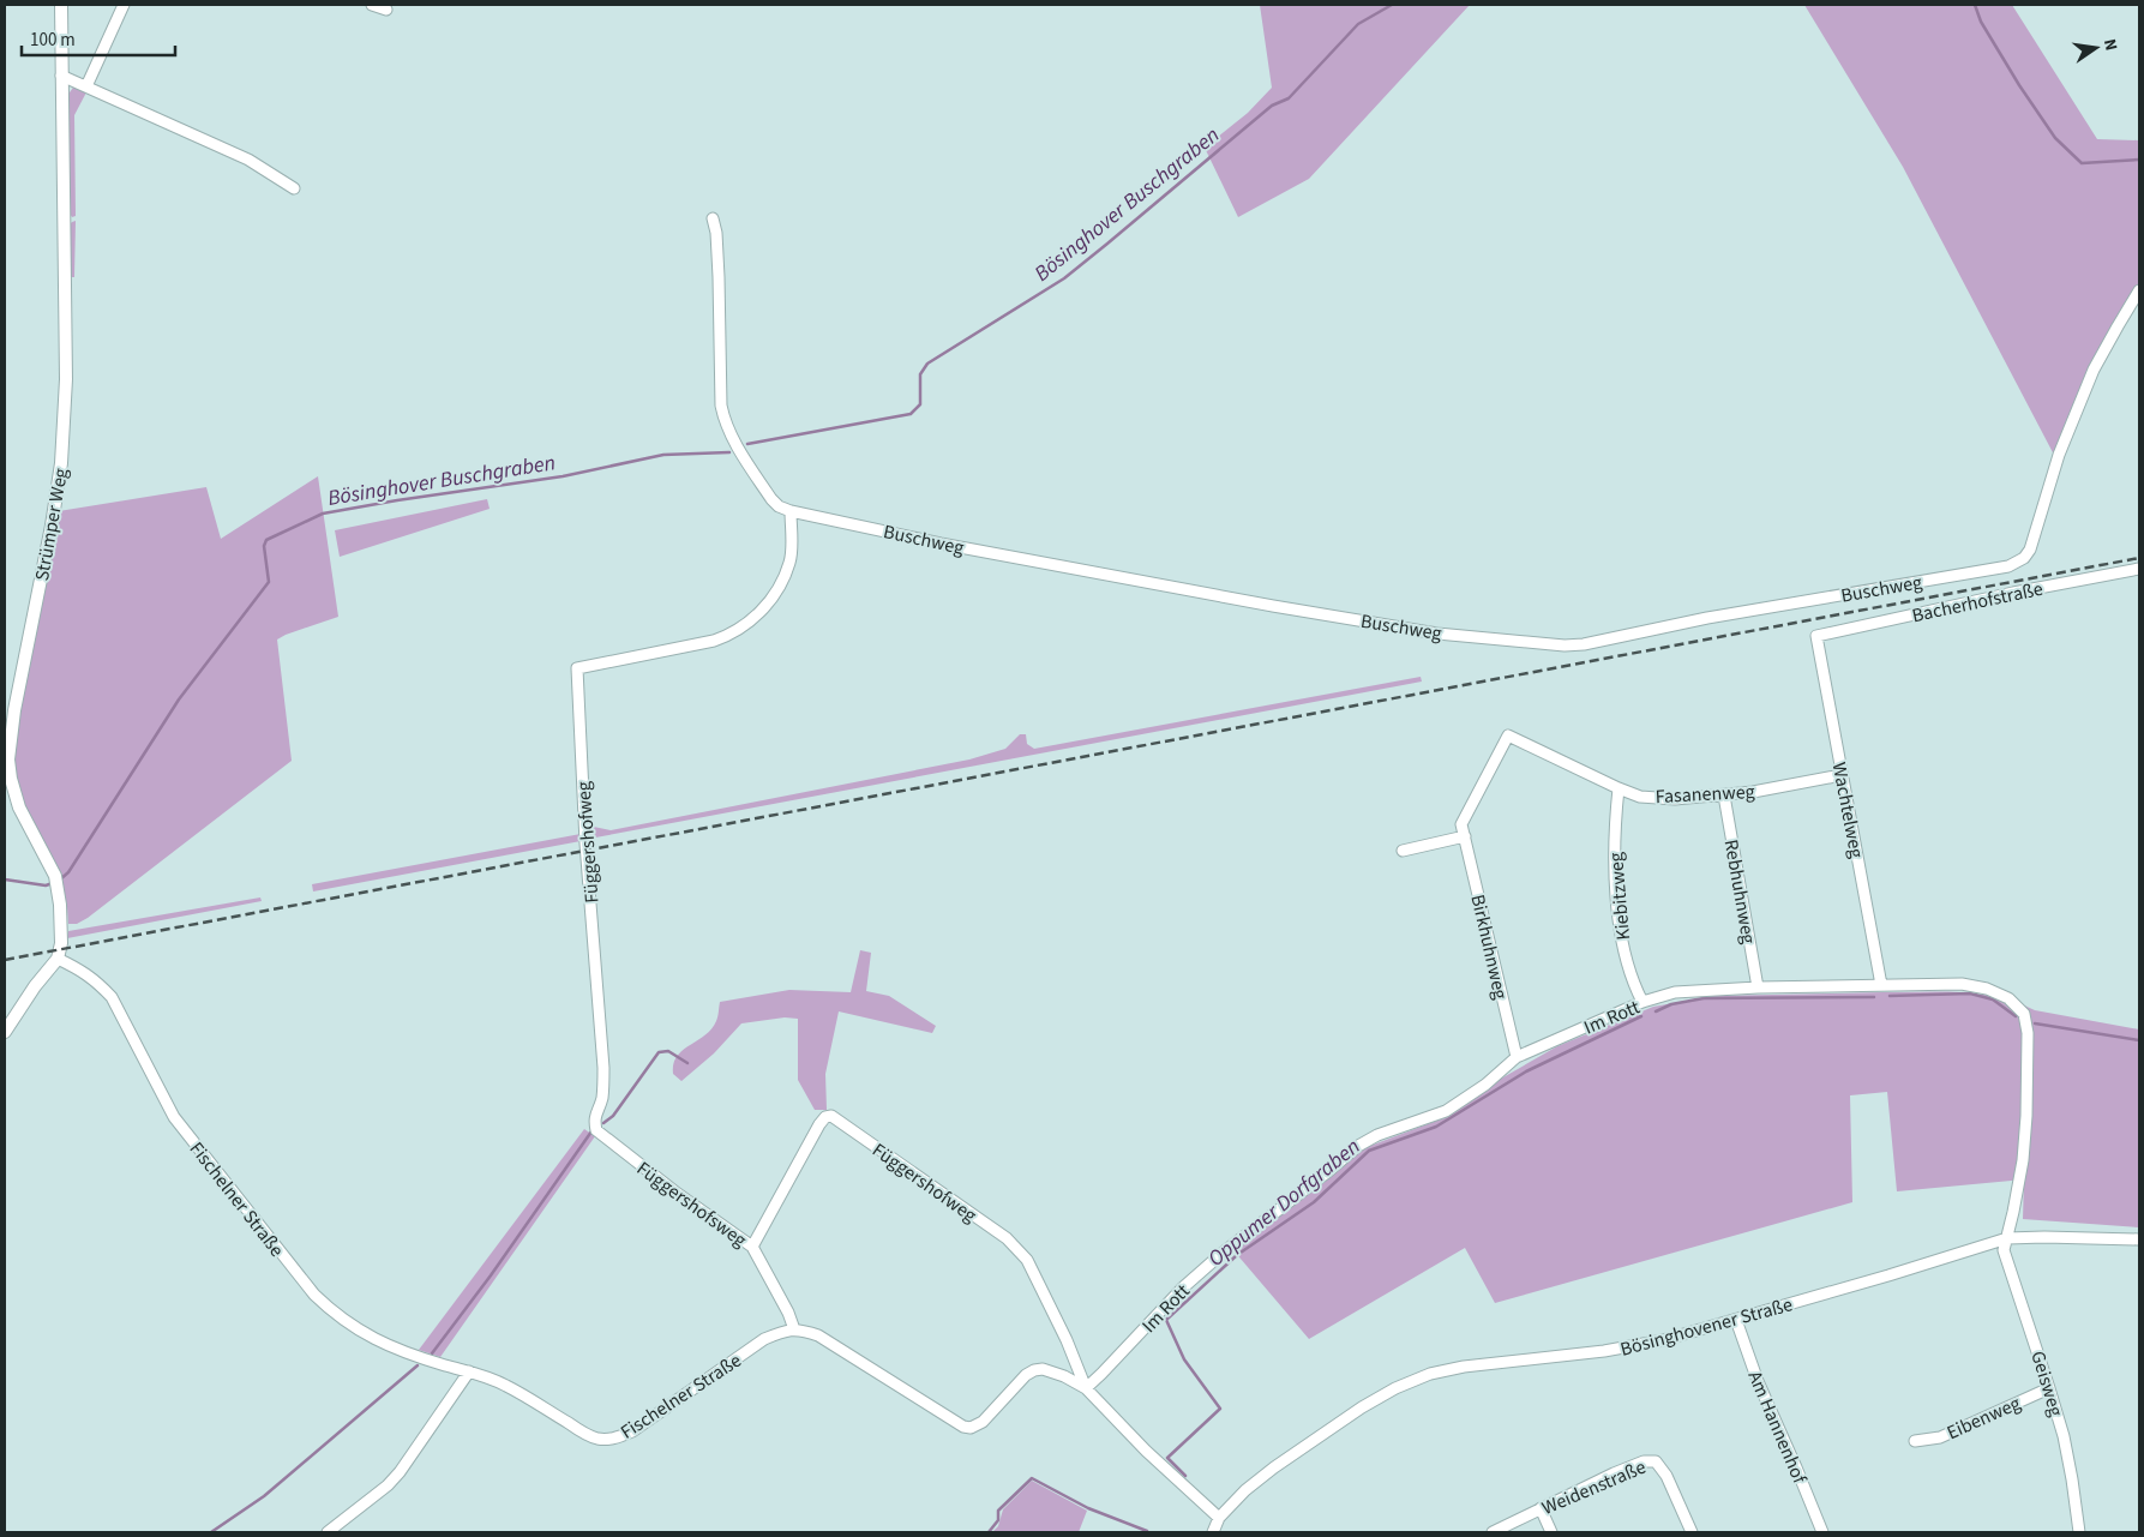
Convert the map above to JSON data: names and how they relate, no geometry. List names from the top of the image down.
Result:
{
  "streets": {
    "street": [
      "Strümper Weg",
      "Buschweg",
      "Bacherhofstraße",
      "Fasanenweg",
      "Wachtelweg",
      "Függershofweg",
      "Rebhuhnweg",
      "Kiebitzweg",
      "Birkhuhnweg",
      "Im Rott",
      "Fischelner Straße",
      "Függershofsweg",
      "Bösinghovener Straße",
      "Geisweg",
      "Eibenweg",
      "Am Hannenhof",
      "Weidenstraße"
    ]
  },
  "crossings": [
    ["Strümper Weg", "Fischelner Straße"],
    ["Buschweg", "Függershofweg"],
    ["Bacherhofstraße", "Wachtelweg"],
    ["Fasanenweg", "Wachtelweg"],
    ["Fasanenweg", "Rebhuhnweg"],
    ["Fasanenweg", "Kiebitzweg"],
    ["Fasanenweg", "Birkhuhnweg"],
    ["Wachtelweg", "Im Rott"],
    ["Függershofweg", "Im Rott"],
    ["Függershofweg", "Függershofsweg"],
    ["Rebhuhnweg", "Im Rott"],
    ["Kiebitzweg", "Im Rott"],
    ["Birkhuhnweg", "Im Rott"],
    ["Im Rott", "Bösinghovener Straße"],
    ["Im Rott", "Geisweg"],
    ["Fischelner Straße", "Függershofsweg"],
    ["Bösinghovener Straße", "Geisweg"],
    ["Bösinghovener Straße", "Am Hannenhof"],
    ["Geisweg", "Eibenweg"]
  ],
  "water": ["Bösinghover Buschgraben", "Oppumer Dorfgraben"],
  "scale_bar": "100 m",
  "north": "right"
}
